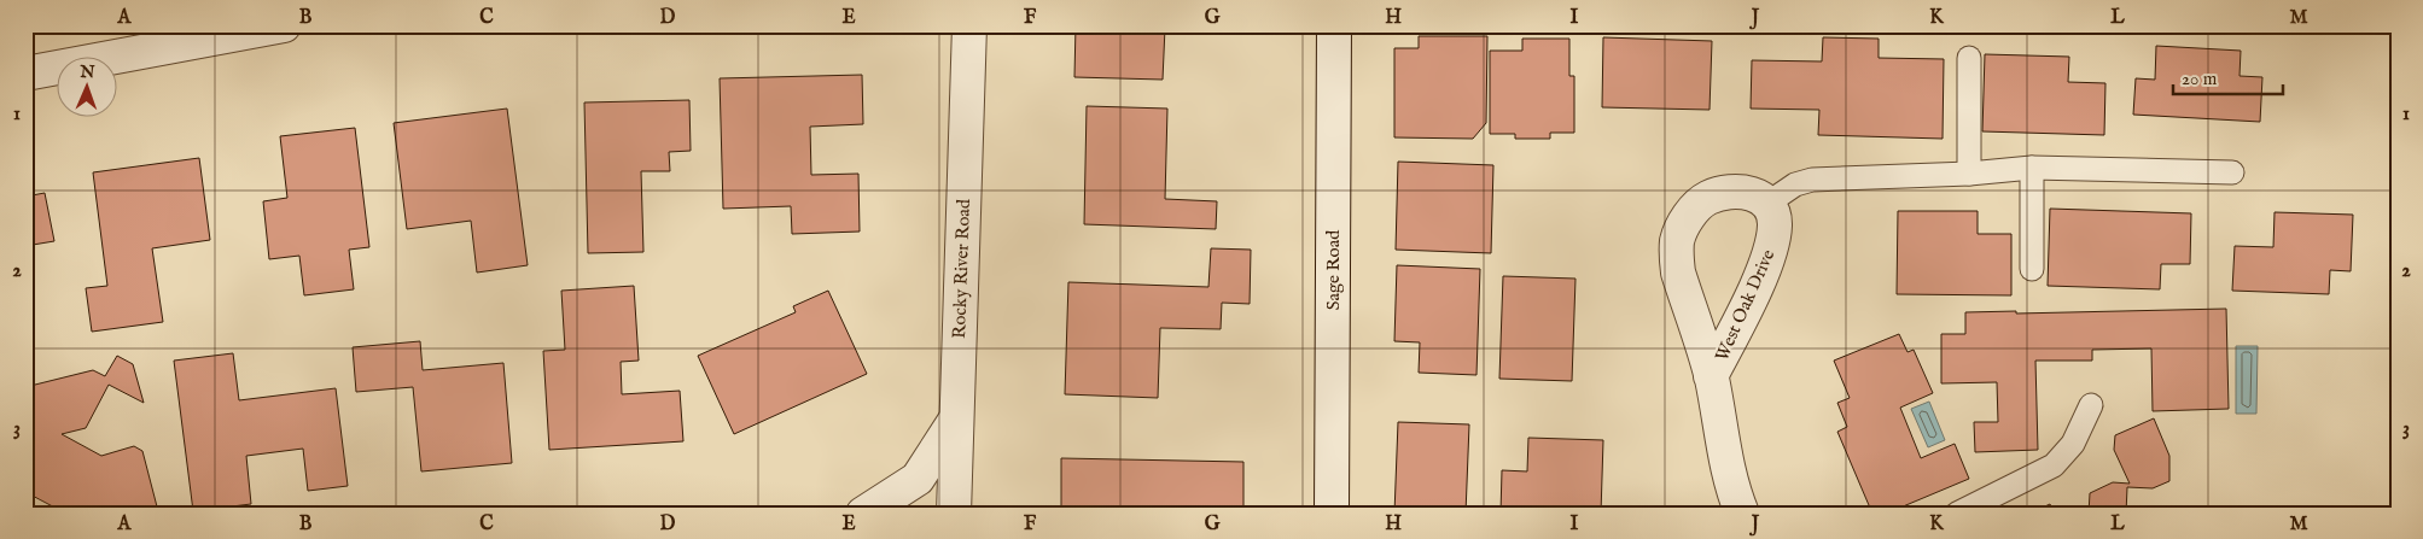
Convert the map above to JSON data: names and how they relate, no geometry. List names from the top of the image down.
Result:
{
  "streets": {
    "street": ["Rocky River Road", "Sage Road", "West Oak Drive"]
  },
  "scale_bar": "20 m",
  "north": "top",
  "grid": {
    "columns": [
      "A",
      "B",
      "C",
      "D",
      "E",
      "F",
      "G",
      "H",
      "I",
      "J",
      "K",
      "L",
      "M"
    ],
    "rows": ["1", "2", "3"]
  }
}
